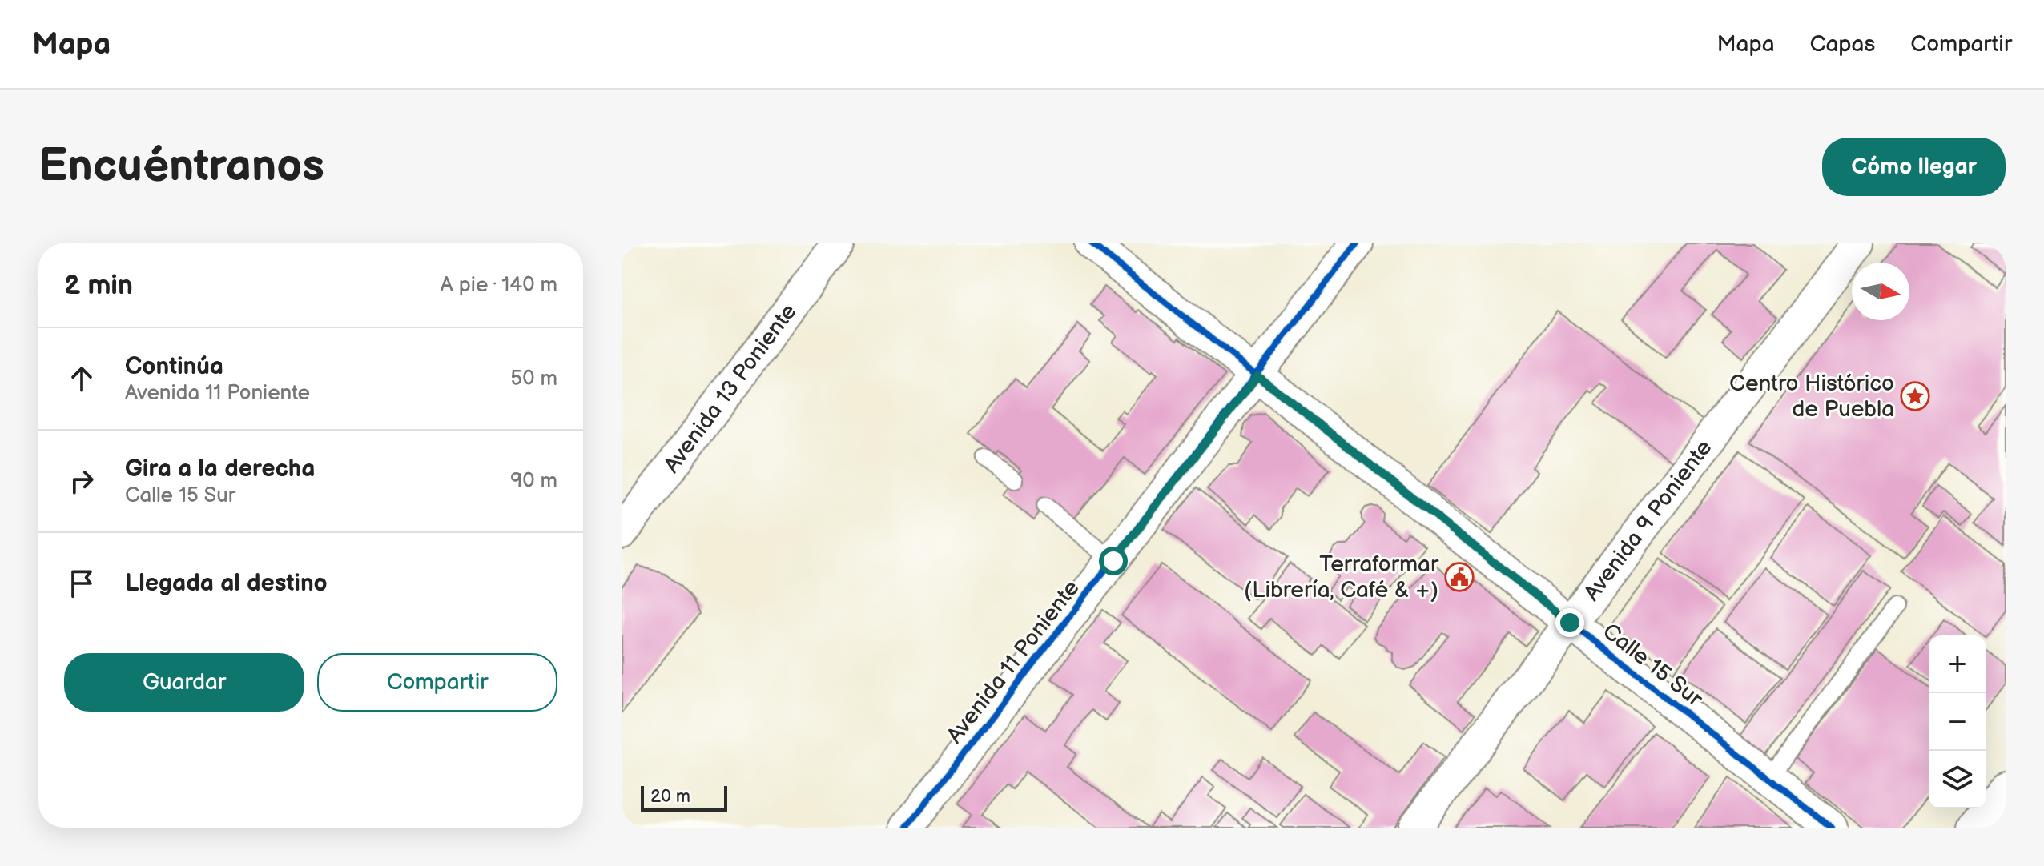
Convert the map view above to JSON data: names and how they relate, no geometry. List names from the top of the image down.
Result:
{
  "streets": {
    "street": [
      "Avenida 13 Poniente",
      "Avenida 9 Poniente",
      "Avenida 11 Poniente",
      "Calle 15 Sur"
    ]
  },
  "crossings": [
    ["Avenida 9 Poniente", "Calle 15 Sur"],
    ["Avenida 11 Poniente", "Calle 15 Sur"]
  ],
  "places": {
    "place": ["Centro Histórico de Puebla"],
    "public building": ["Terraformar (Librería, Café & +)"]
  },
  "scale_bar": "20 m",
  "north": "right",
  "page": {
    "header": "Mapa",
    "nav": ["Mapa", "Capas", "Compartir"],
    "buttons": [
      "Cómo llegar",
      ["Guardar", "Compartir"]
    ],
    "title": "Encuéntranos",
    "heading": ["2 min", "A pie · 140 m"],
    "list": [
      ["Continúa", "Avenida 11 Poniente", "50 m"],
      ["Gira a la derecha", "Calle 15 Sur", "90 m"],
      "Llegada al destino"
    ],
    "map_buttons": ["+", "−"],
    "scale": "20 m"
  }
}
